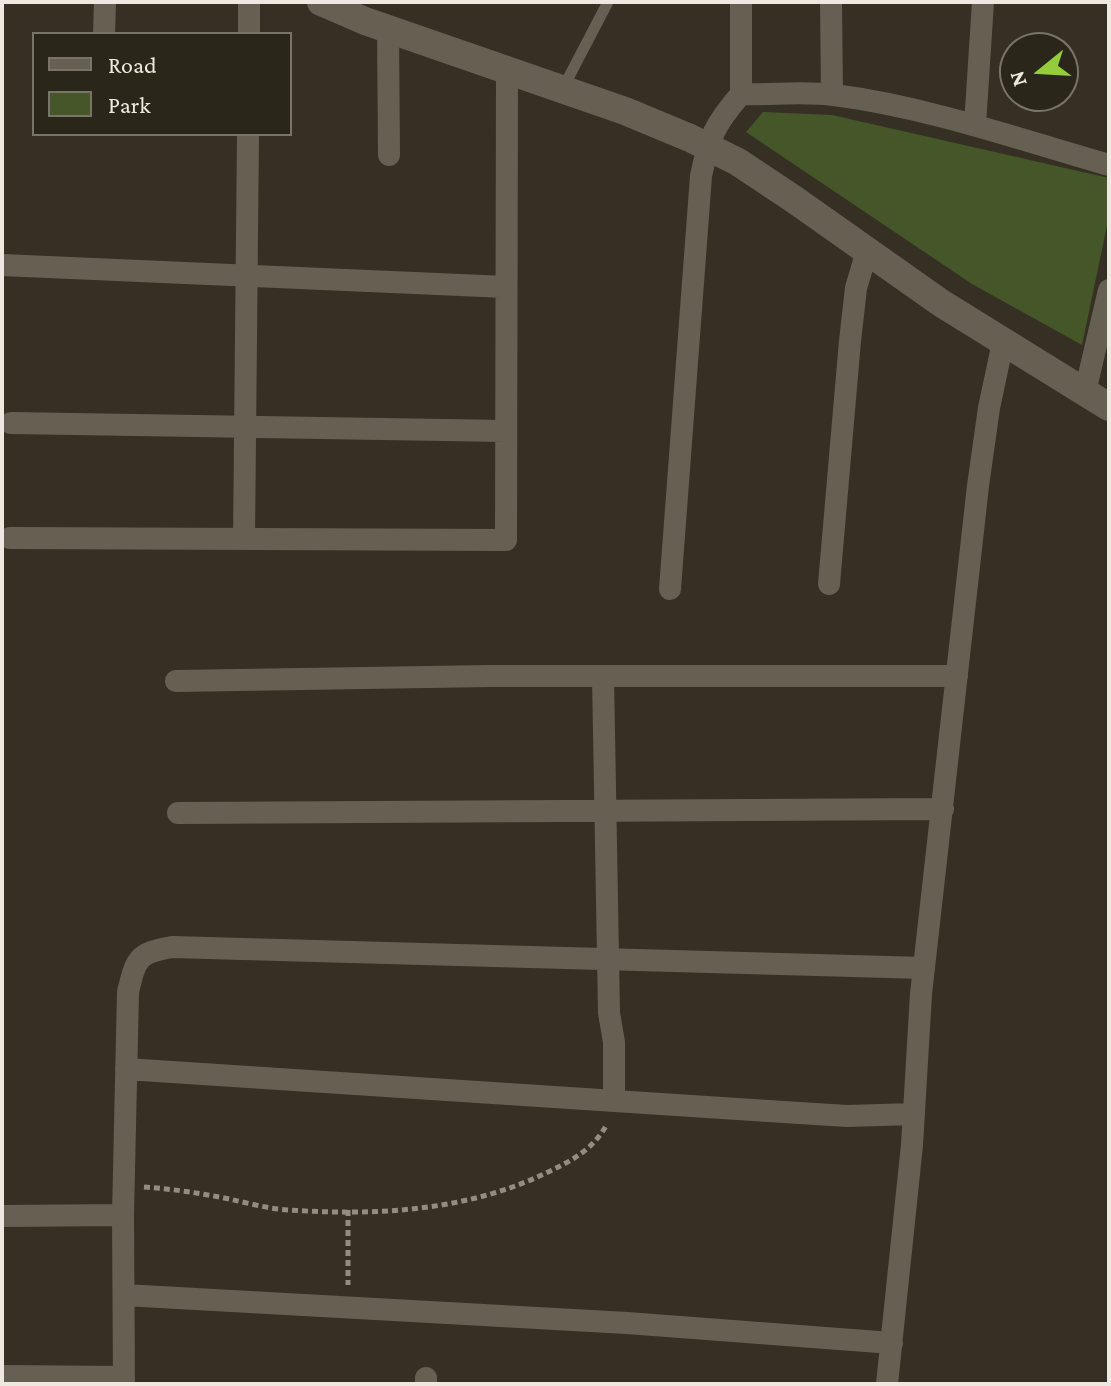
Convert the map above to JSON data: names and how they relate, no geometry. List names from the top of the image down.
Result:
{
  "legend": ["Road", "Park"],
  "north": "left"
}
